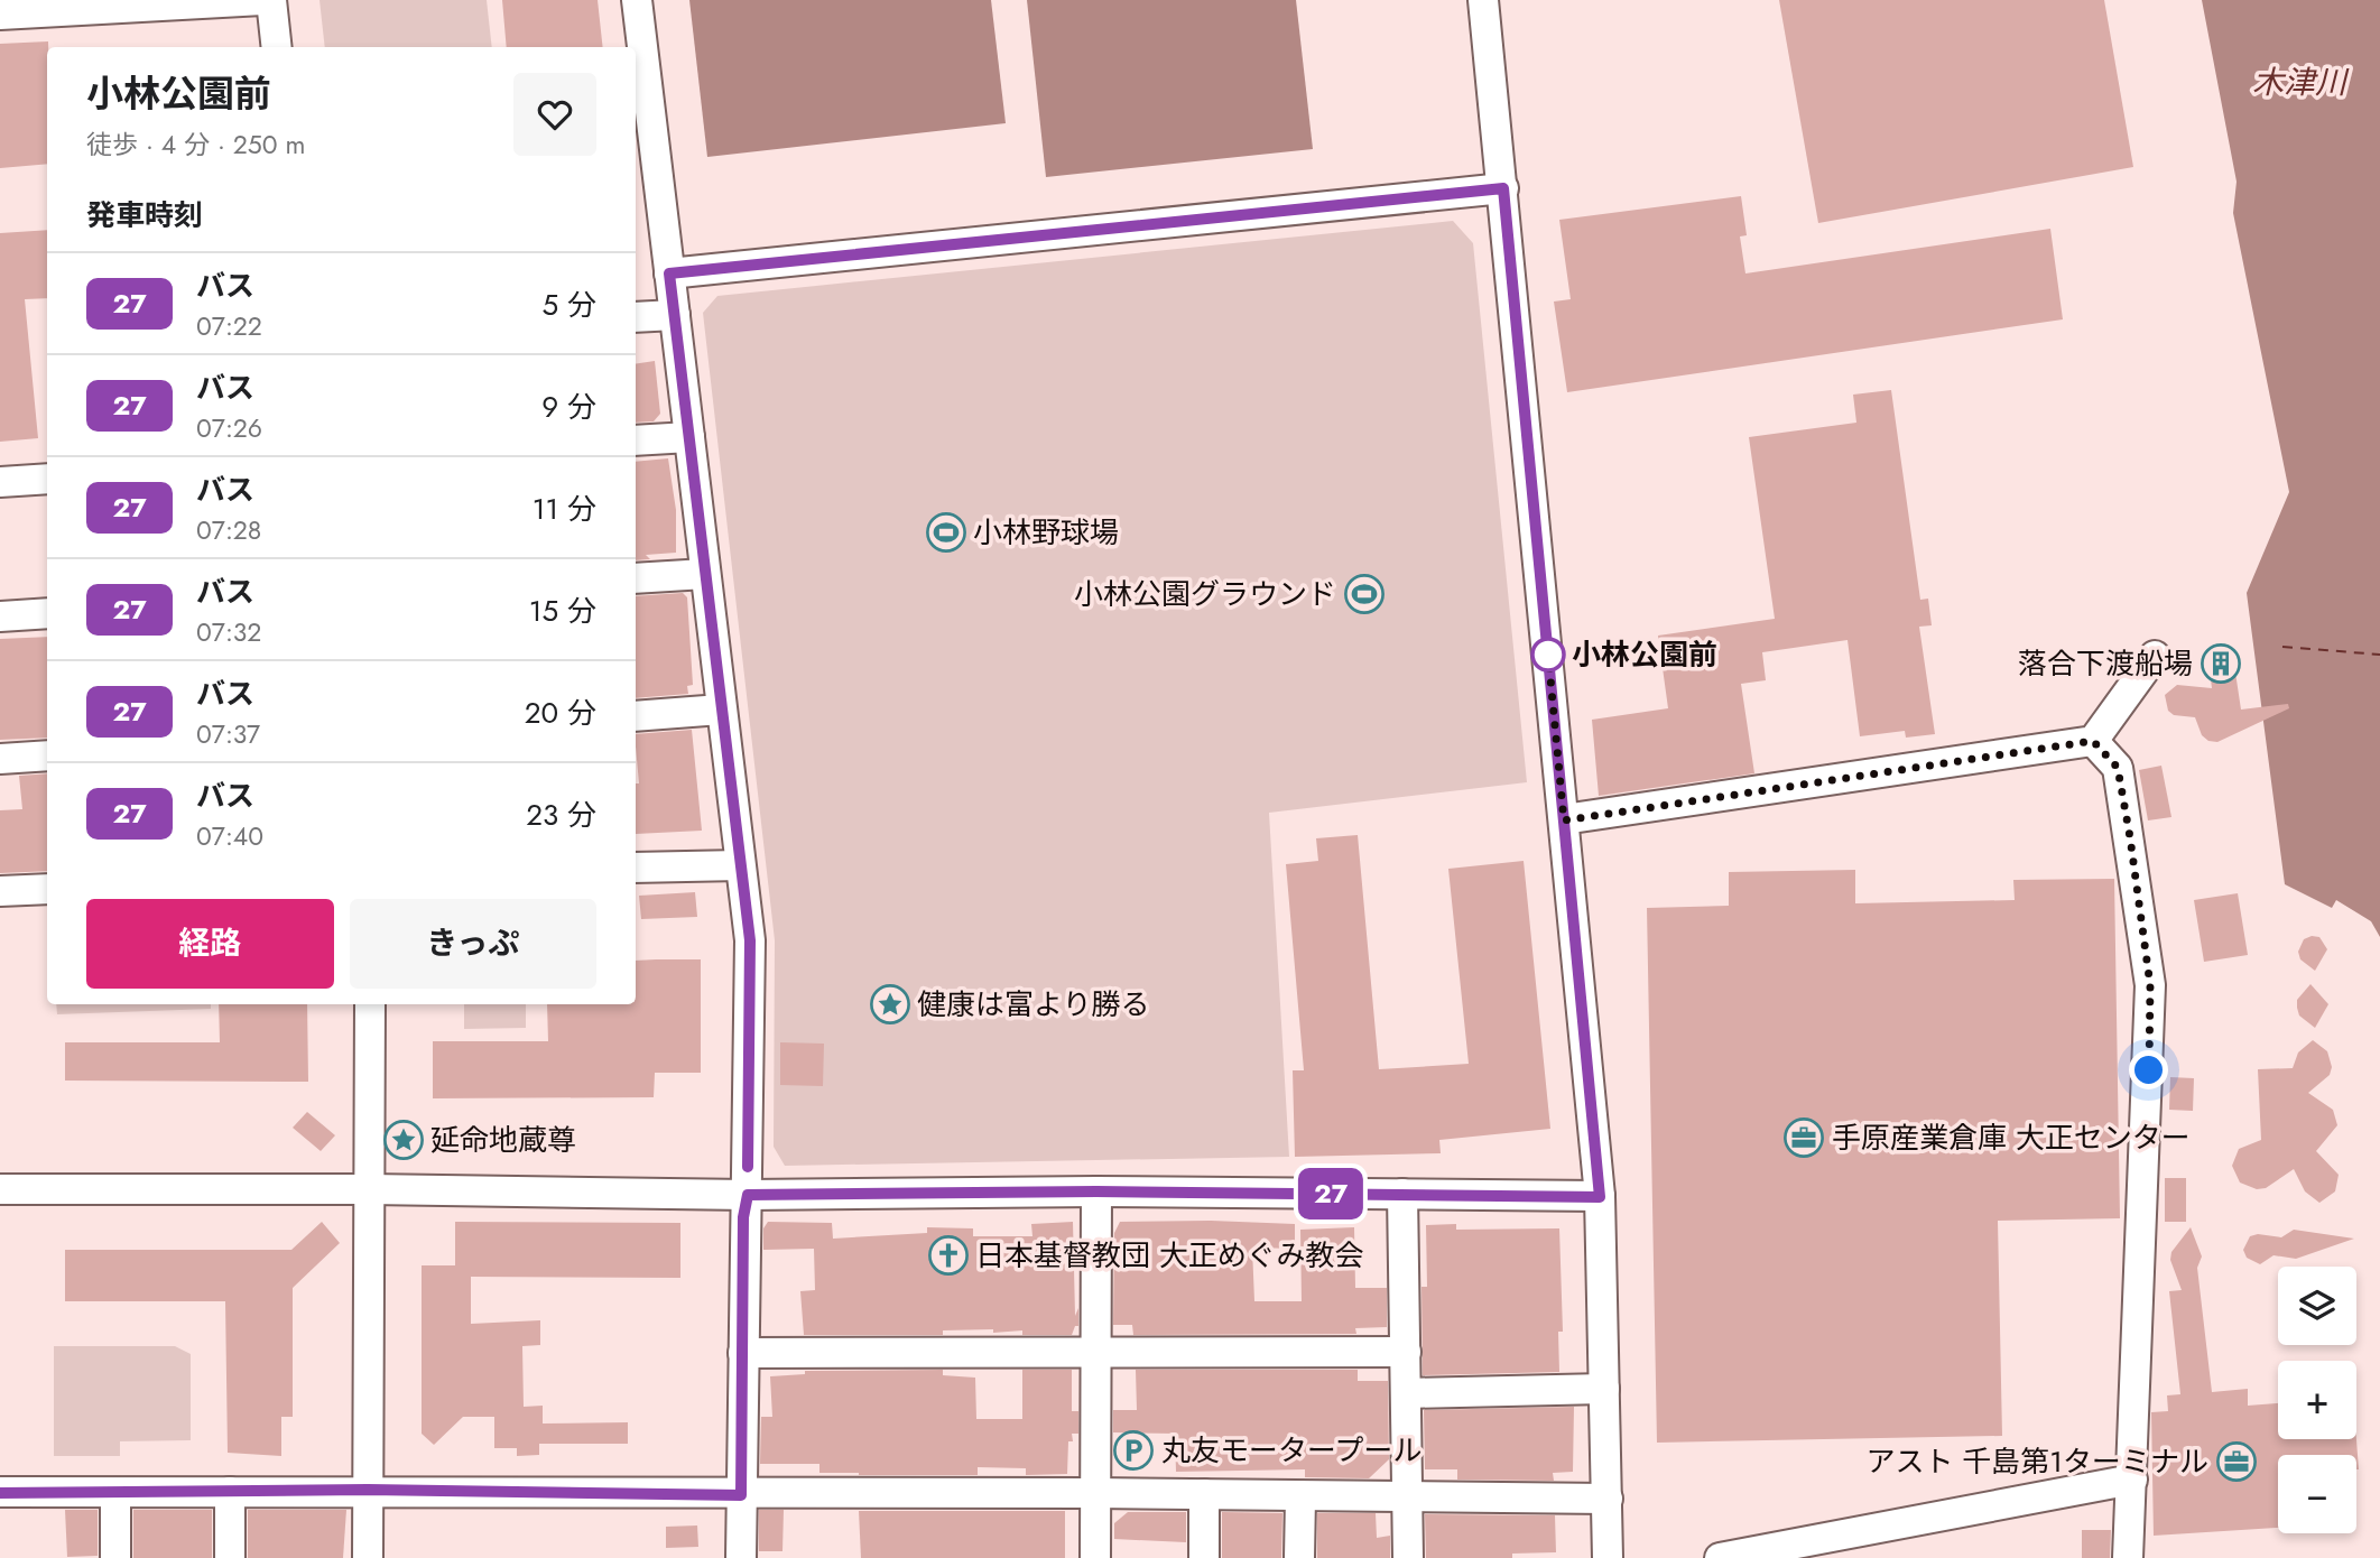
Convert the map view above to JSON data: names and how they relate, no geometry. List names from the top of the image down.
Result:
{
  "water": ["木津川"],
  "places": {
    "sports": ["小林野球場", "小林公園グラウンド"],
    "other": ["小林公園前"],
    "building": ["落合下渡船場"],
    "place": ["健康は富より勝る", "延命地蔵尊"],
    "office": ["手原産業倉庫 大正センター", "アスト 千島第1ターミナル"],
    "church": ["日本基督教団 大正めぐみ教会"],
    "parking": ["丸友モータープール"]
  },
  "lines": ["bus line 27"],
  "page": {
    "on_map": "27",
    "heading": [
      ["小林公園前", "徒歩 · 4 分 · 250 m"],
      "発車時刻"
    ],
    "list": [
      {
        "mark": "27",
        "name": "バス",
        "note": "07:22",
        "value": "5 分"
      },
      {
        "mark": "27",
        "name": "バス",
        "note": "07:26",
        "value": "9 分"
      },
      {
        "mark": "27",
        "name": "バス",
        "note": "07:28",
        "value": "11 分"
      },
      {
        "mark": "27",
        "name": "バス",
        "note": "07:32",
        "value": "15 分"
      },
      {
        "mark": "27",
        "name": "バス",
        "note": "07:37",
        "value": "20 分"
      },
      {
        "mark": "27",
        "name": "バス",
        "note": "07:40",
        "value": "23 分"
      }
    ],
    "buttons": ["経路", "きっぷ"],
    "map_buttons": ["+", "−"]
  }
}
